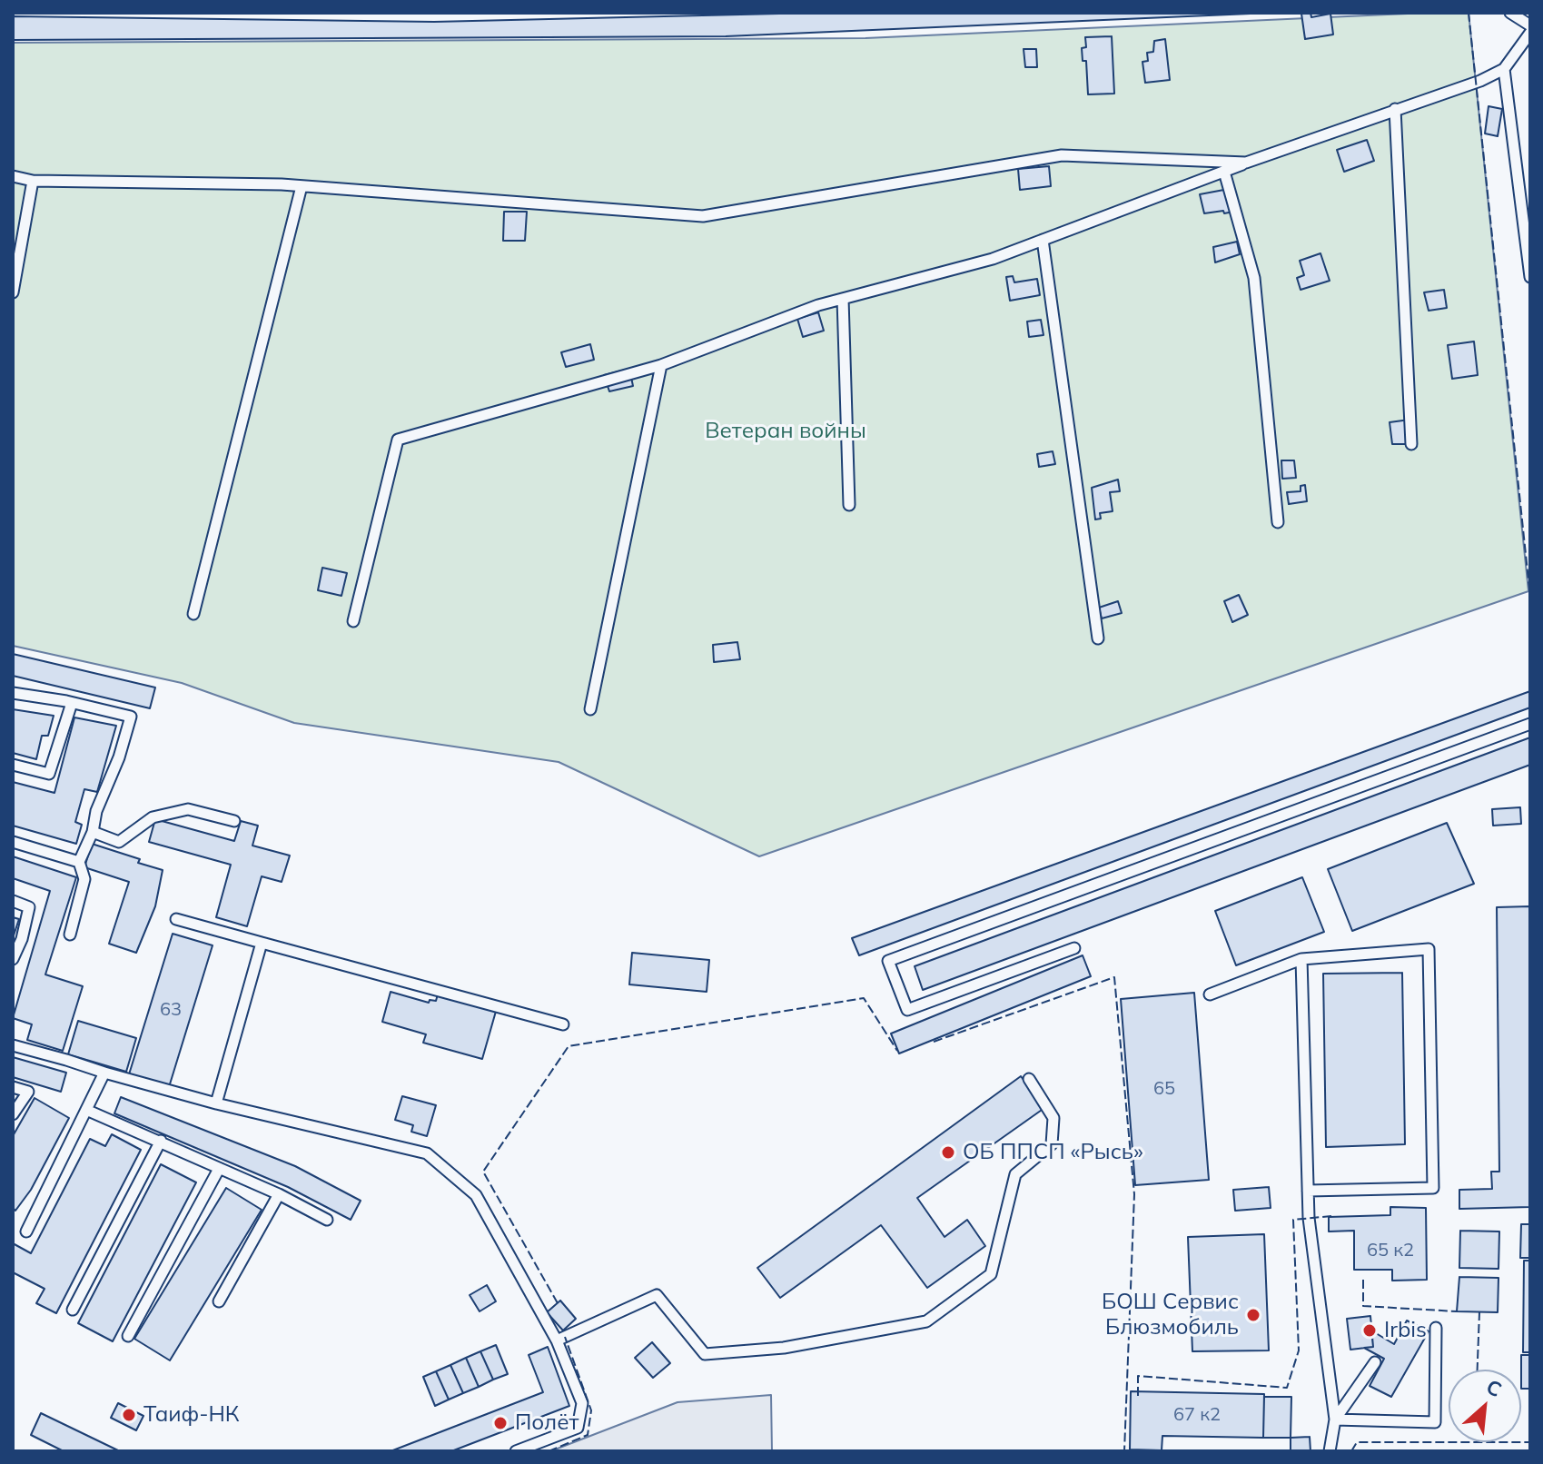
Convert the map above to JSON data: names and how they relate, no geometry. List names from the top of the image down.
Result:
{
  "parks": ["Ветеран войны"],
  "places": [
    "ОБ ППСП «Рысь»",
    "БОШ Сервис Блюзмобиль",
    "Irbis",
    "Таиф-НК",
    "Полёт"
  ],
  "house_numbers": [
    "63",
    "65",
    "65 к2",
    "67 к2"
  ],
  "north": "top right"
}
